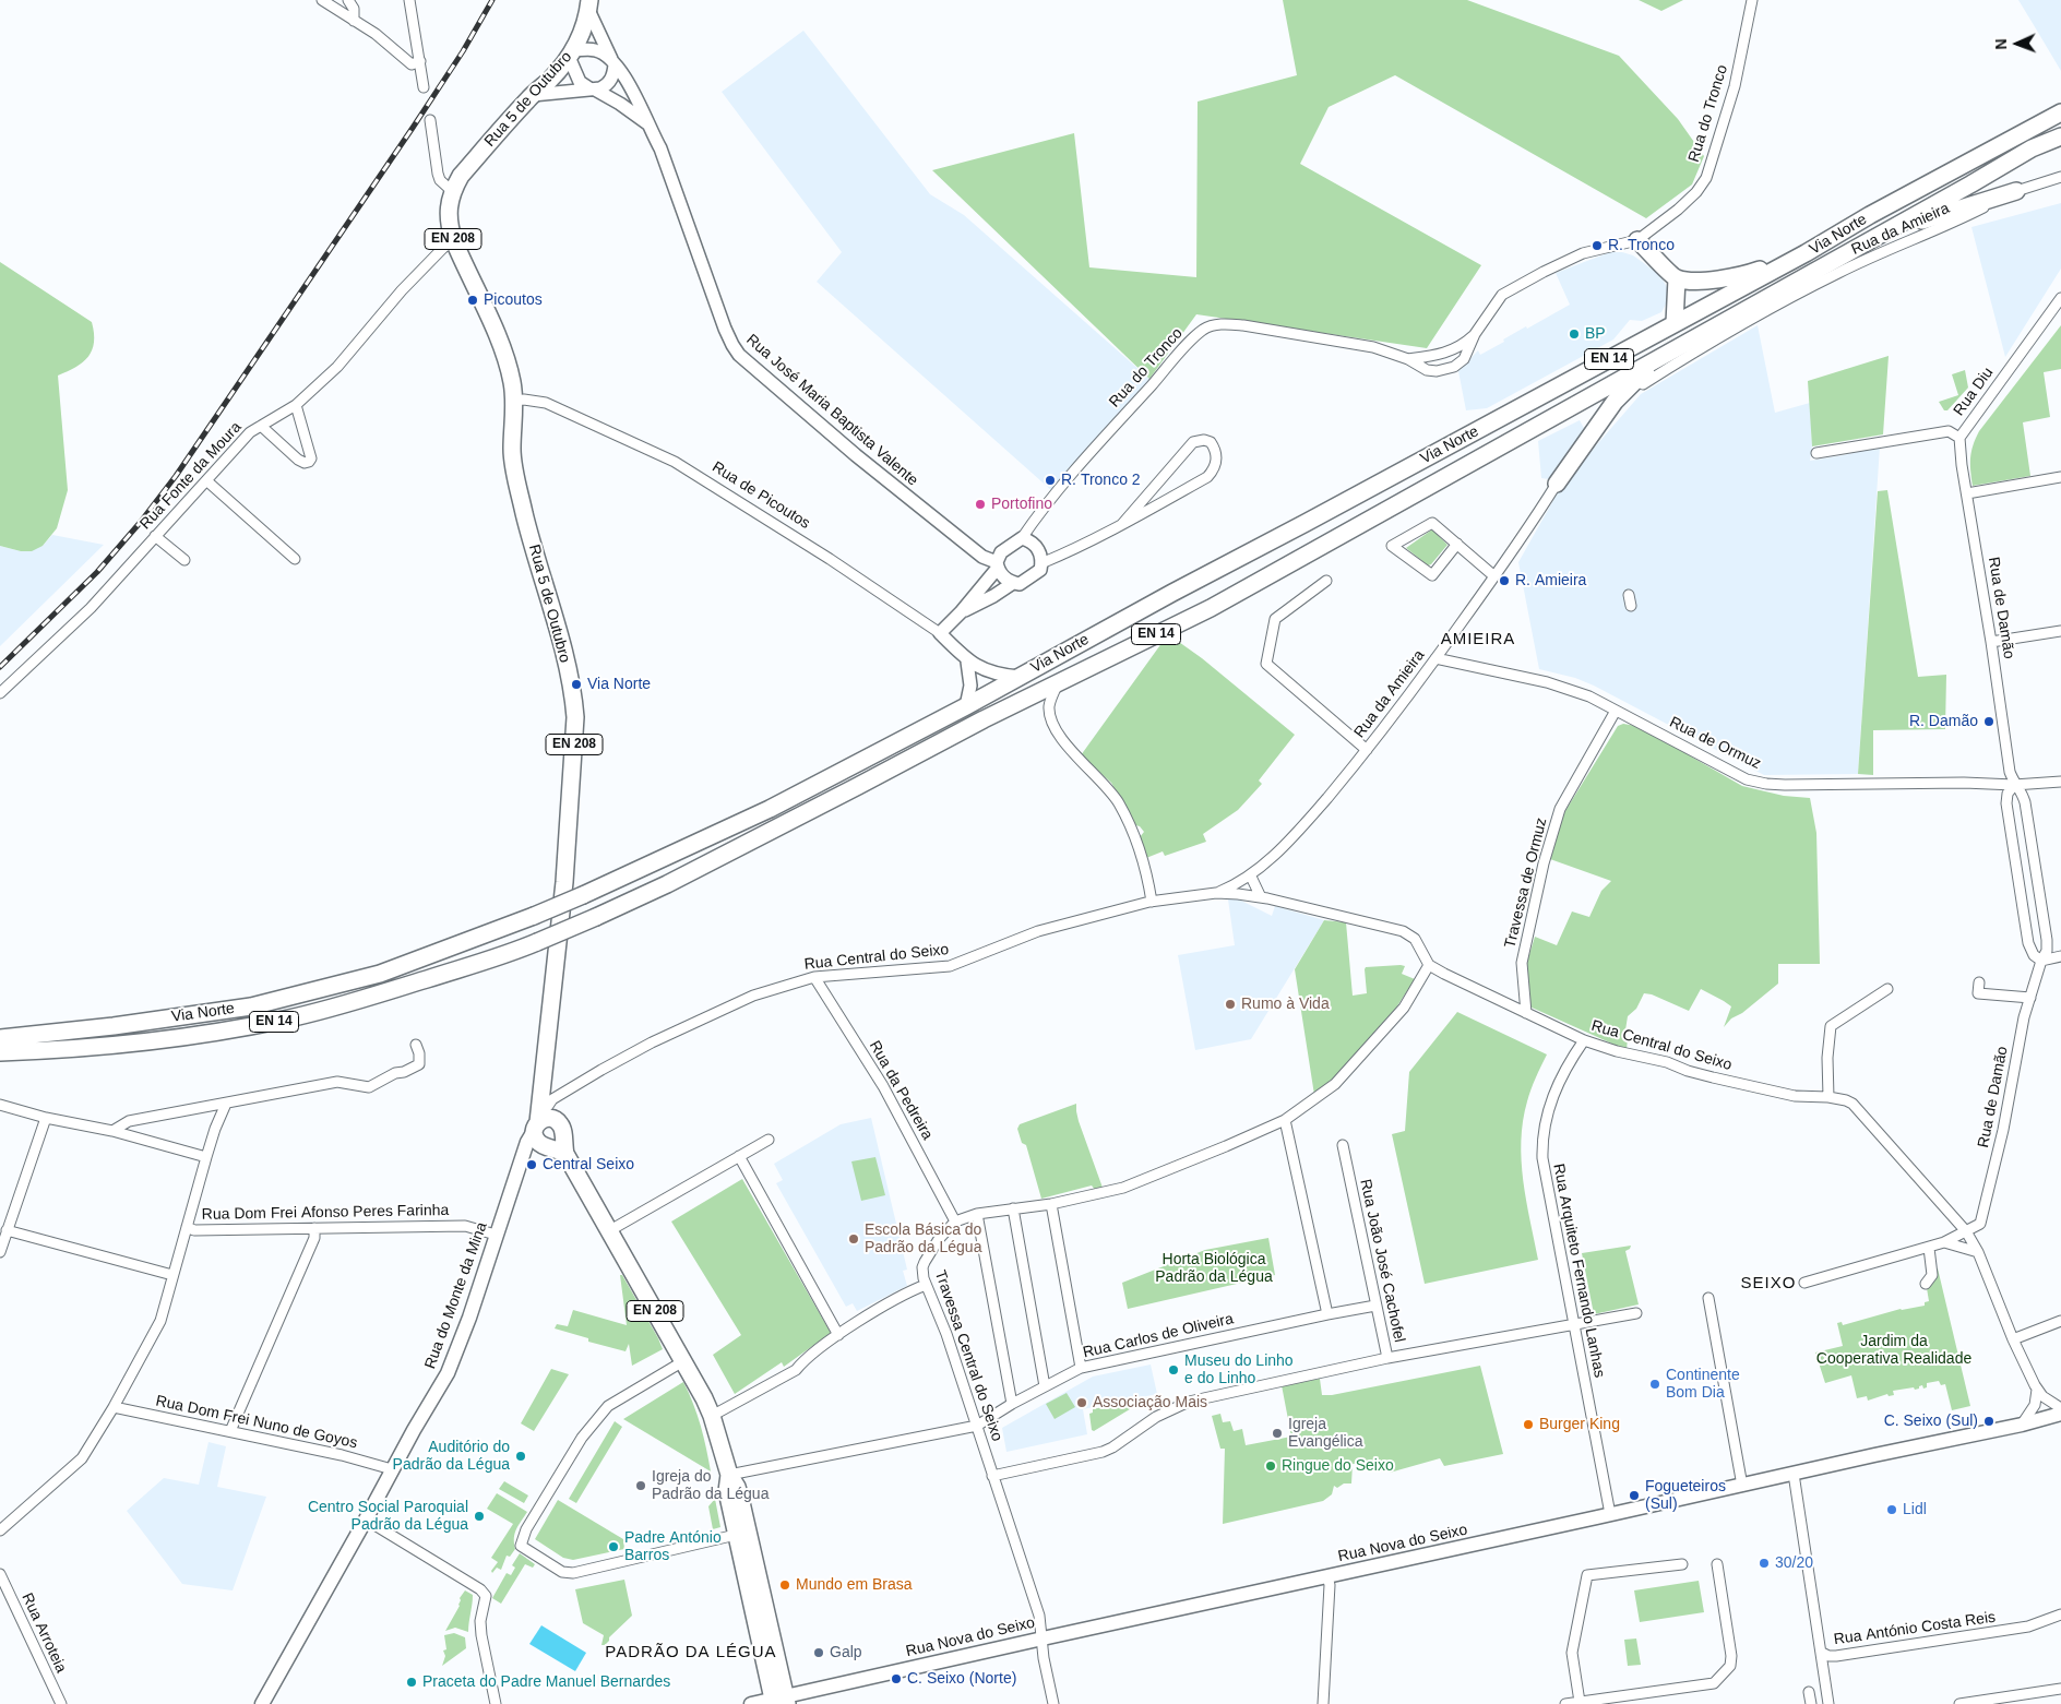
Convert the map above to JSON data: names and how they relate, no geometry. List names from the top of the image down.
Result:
{
  "streets": {
    "main road": [
      "Rua 5 de Outubro",
      "Via Norte",
      "EN 208",
      "EN 14",
      "Rua do Monte da Mina",
      "Rua Nova do Seixo"
    ],
    "street": [
      "Rua do Tronco",
      "Rua da Amieira",
      "Rua Diu",
      "Rua José Maria Baptista Valente",
      "Rua Fonte da Moura",
      "Rua de Picoutos",
      "Rua de Damão",
      "Rua de Ormuz",
      "Travessa de Ormuz",
      "Rua Central do Seixo",
      "Rua da Pedreira",
      "Rua Dom Frei Afonso Peres Farinha",
      "Rua João José Cachofel",
      "Rua Arquiteto Fernando Lanhas",
      "Rua Carlos de Oliveira",
      "Travessa Central do Seixo",
      "Rua Dom Frei Nuno de Goyos",
      "Rua António Costa Reis",
      "Rua Arroteia"
    ]
  },
  "crossings": [
    ["Rua 5 de Outubro", "EN 208"],
    ["Rua 5 de Outubro", "Rua José Maria Baptista Valente"],
    ["Rua 5 de Outubro", "Rua Fonte da Moura"],
    ["Rua 5 de Outubro", "Rua de Picoutos"],
    ["Rua 5 de Outubro", "Rua Central do Seixo"],
    ["Rua 5 de Outubro", "Rua do Monte da Mina"],
    ["Rua do Tronco", "Rua José Maria Baptista Valente"],
    ["Rua do Tronco", "Rua de Picoutos"],
    ["Rua da Amieira", "Rua de Ormuz"],
    ["Rua da Amieira", "Rua Central do Seixo"],
    ["Via Norte", "Rua de Picoutos"],
    ["EN 208", "Rua Central do Seixo"],
    ["EN 208", "Rua do Monte da Mina"],
    ["EN 208", "Rua Nova do Seixo"],
    ["Rua Diu", "Rua de Damão"],
    ["Rua de Damão", "Rua de Ormuz"],
    ["Rua de Damão", "Rua Central do Seixo"],
    ["Rua de Ormuz", "Travessa de Ormuz"],
    ["Travessa de Ormuz", "Rua Central do Seixo"],
    ["Rua Central do Seixo", "Rua da Pedreira"],
    ["Rua Central do Seixo", "Rua Arquiteto Fernando Lanhas"],
    ["Rua Central do Seixo", "Rua do Monte da Mina"],
    ["Rua Central do Seixo", "Travessa Central do Seixo"],
    ["Rua da Pedreira", "Travessa Central do Seixo"],
    ["Rua Dom Frei Afonso Peres Farinha", "Rua do Monte da Mina"],
    ["Rua João José Cachofel", "Rua Carlos de Oliveira"],
    ["Rua João José Cachofel", "Travessa Central do Seixo"],
    ["Rua Arquiteto Fernando Lanhas", "Rua Nova do Seixo"],
    ["Rua do Monte da Mina", "Rua Dom Frei Nuno de Goyos"],
    ["Rua Carlos de Oliveira", "Travessa Central do Seixo"],
    ["Travessa Central do Seixo", "Rua Nova do Seixo"],
    ["Rua Nova do Seixo", "Rua António Costa Reis"]
  ],
  "districts": ["AMIEIRA", "SEIXO", "PADRÃO DA LÉGUA"],
  "parks": ["Horta Biológica Padrão da Légua", "Jardim da Cooperativa Realidade"],
  "places": [
    "R. Tronco",
    "Picoutos",
    "BP",
    "R. Tronco 2",
    "Portofino",
    "R. Amieira",
    "Via Norte",
    "R. Damão",
    "Rumo à Vida",
    "Central Seixo",
    "Escola Básica do Padrão da Légua",
    "Museu do Linho e do Linho",
    "Continente Bom Dia",
    "Associação Mais",
    "C. Seixo (Sul)",
    "Burger King",
    "Igreja Evangélica",
    "Auditório do Padrão da Légua",
    "Ringue do Seixo",
    "Igreja do Padrão da Légua",
    "Fogueteiros (Sul)",
    "Lidl",
    "Centro Social Paroquial Padrão da Légua",
    "Padre António Barros",
    "30/20",
    "Mundo em Brasa",
    "Galp",
    "C. Seixo (Norte)",
    "Praceta do Padre Manuel Bernardes"
  ],
  "north": "left"
}
